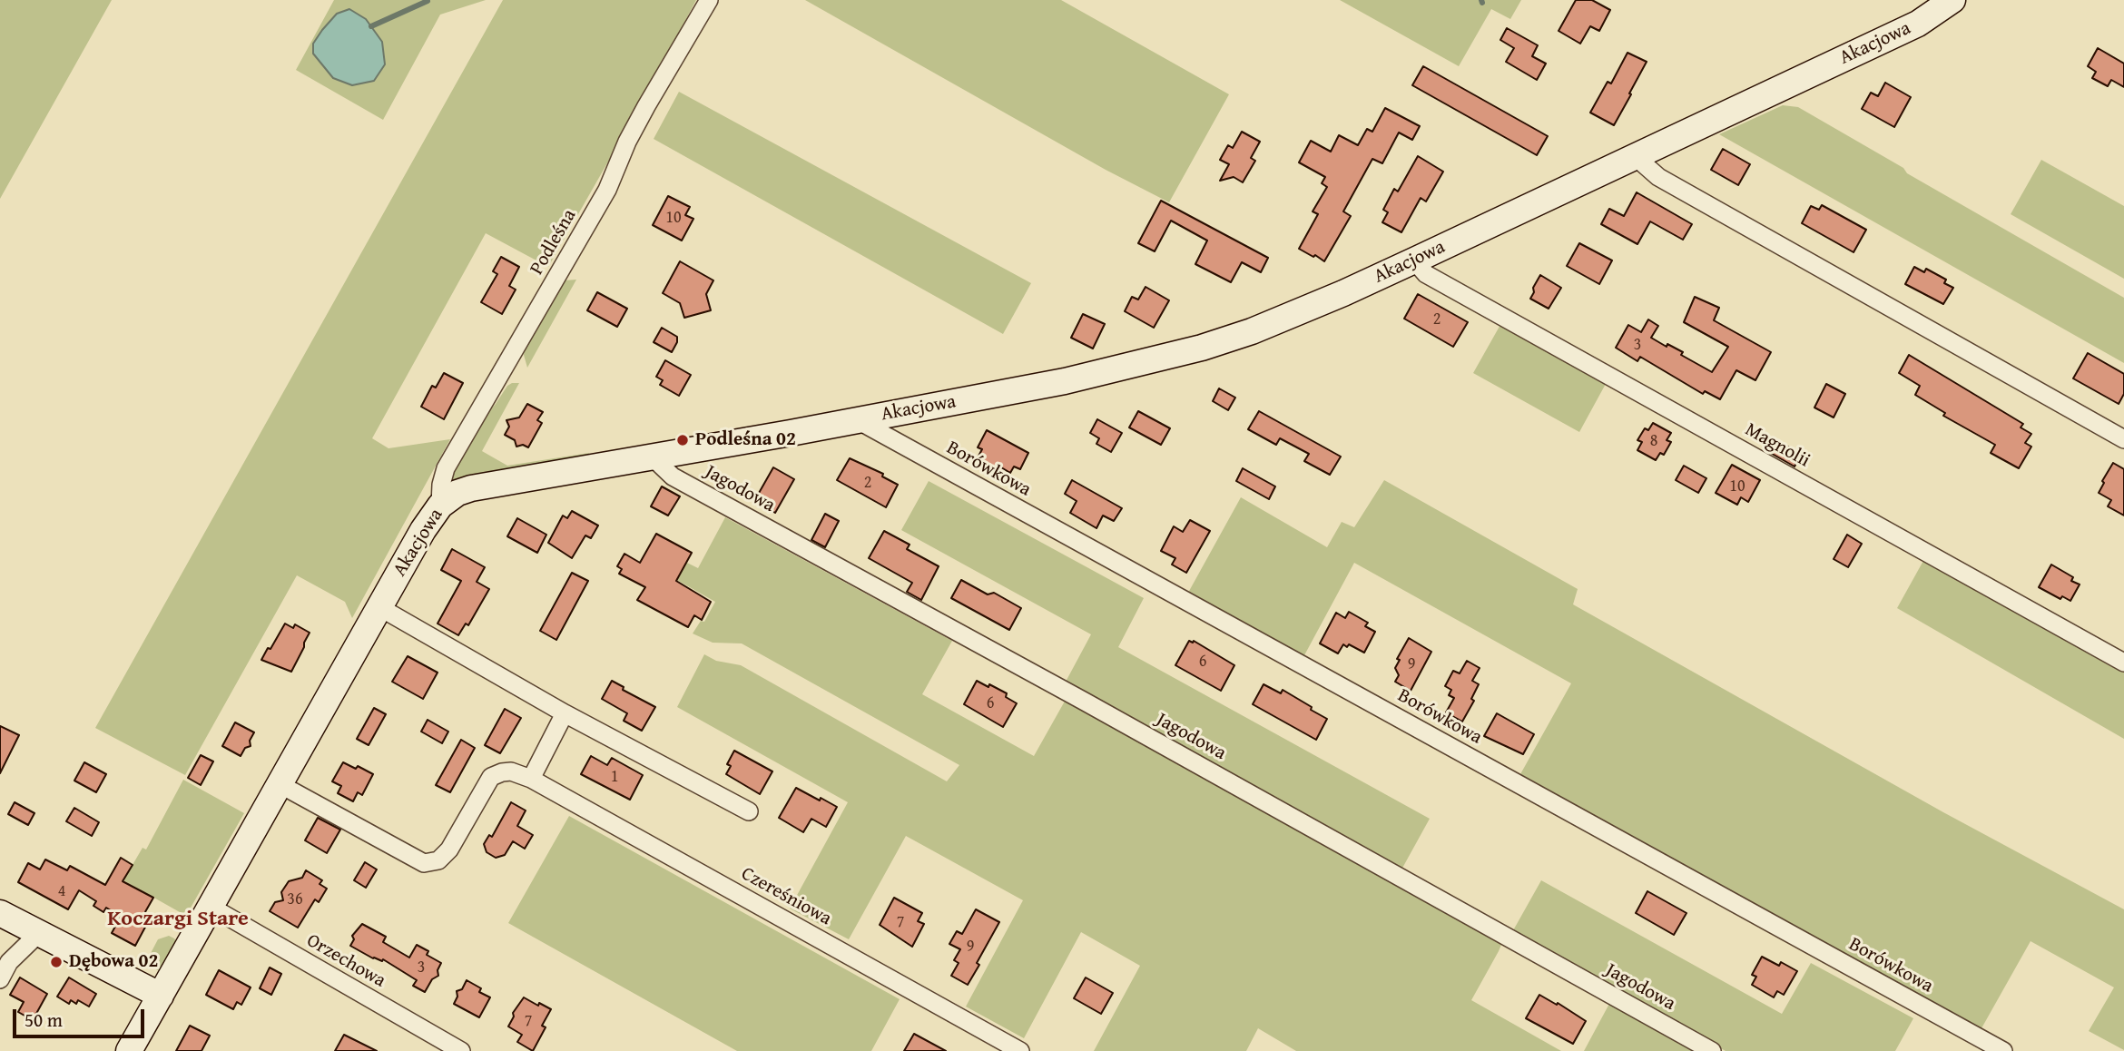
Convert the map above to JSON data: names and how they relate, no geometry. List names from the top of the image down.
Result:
{
  "streets": {
    "street": [
      "Akacjowa",
      "Podleśna",
      "Magnolii",
      "Borówkowa",
      "Jagodowa",
      "Czereśniowa",
      "Orzechowa"
    ]
  },
  "crossings": [
    ["Akacjowa", "Podleśna"],
    ["Akacjowa", "Magnolii"],
    ["Akacjowa", "Borówkowa"],
    ["Akacjowa", "Jagodowa"],
    ["Akacjowa", "Czereśniowa"],
    ["Akacjowa", "Orzechowa"]
  ],
  "districts": ["Koczargi Stare"],
  "places": ["Podleśna 02", "Dębowa 02"],
  "house_numbers": [
    "10",
    "2",
    "3",
    "8",
    "2",
    "10",
    "6",
    "9",
    "6",
    "1",
    "4",
    "36",
    "7",
    "9",
    "3",
    "7"
  ],
  "scale_bar": "50 m"
}
